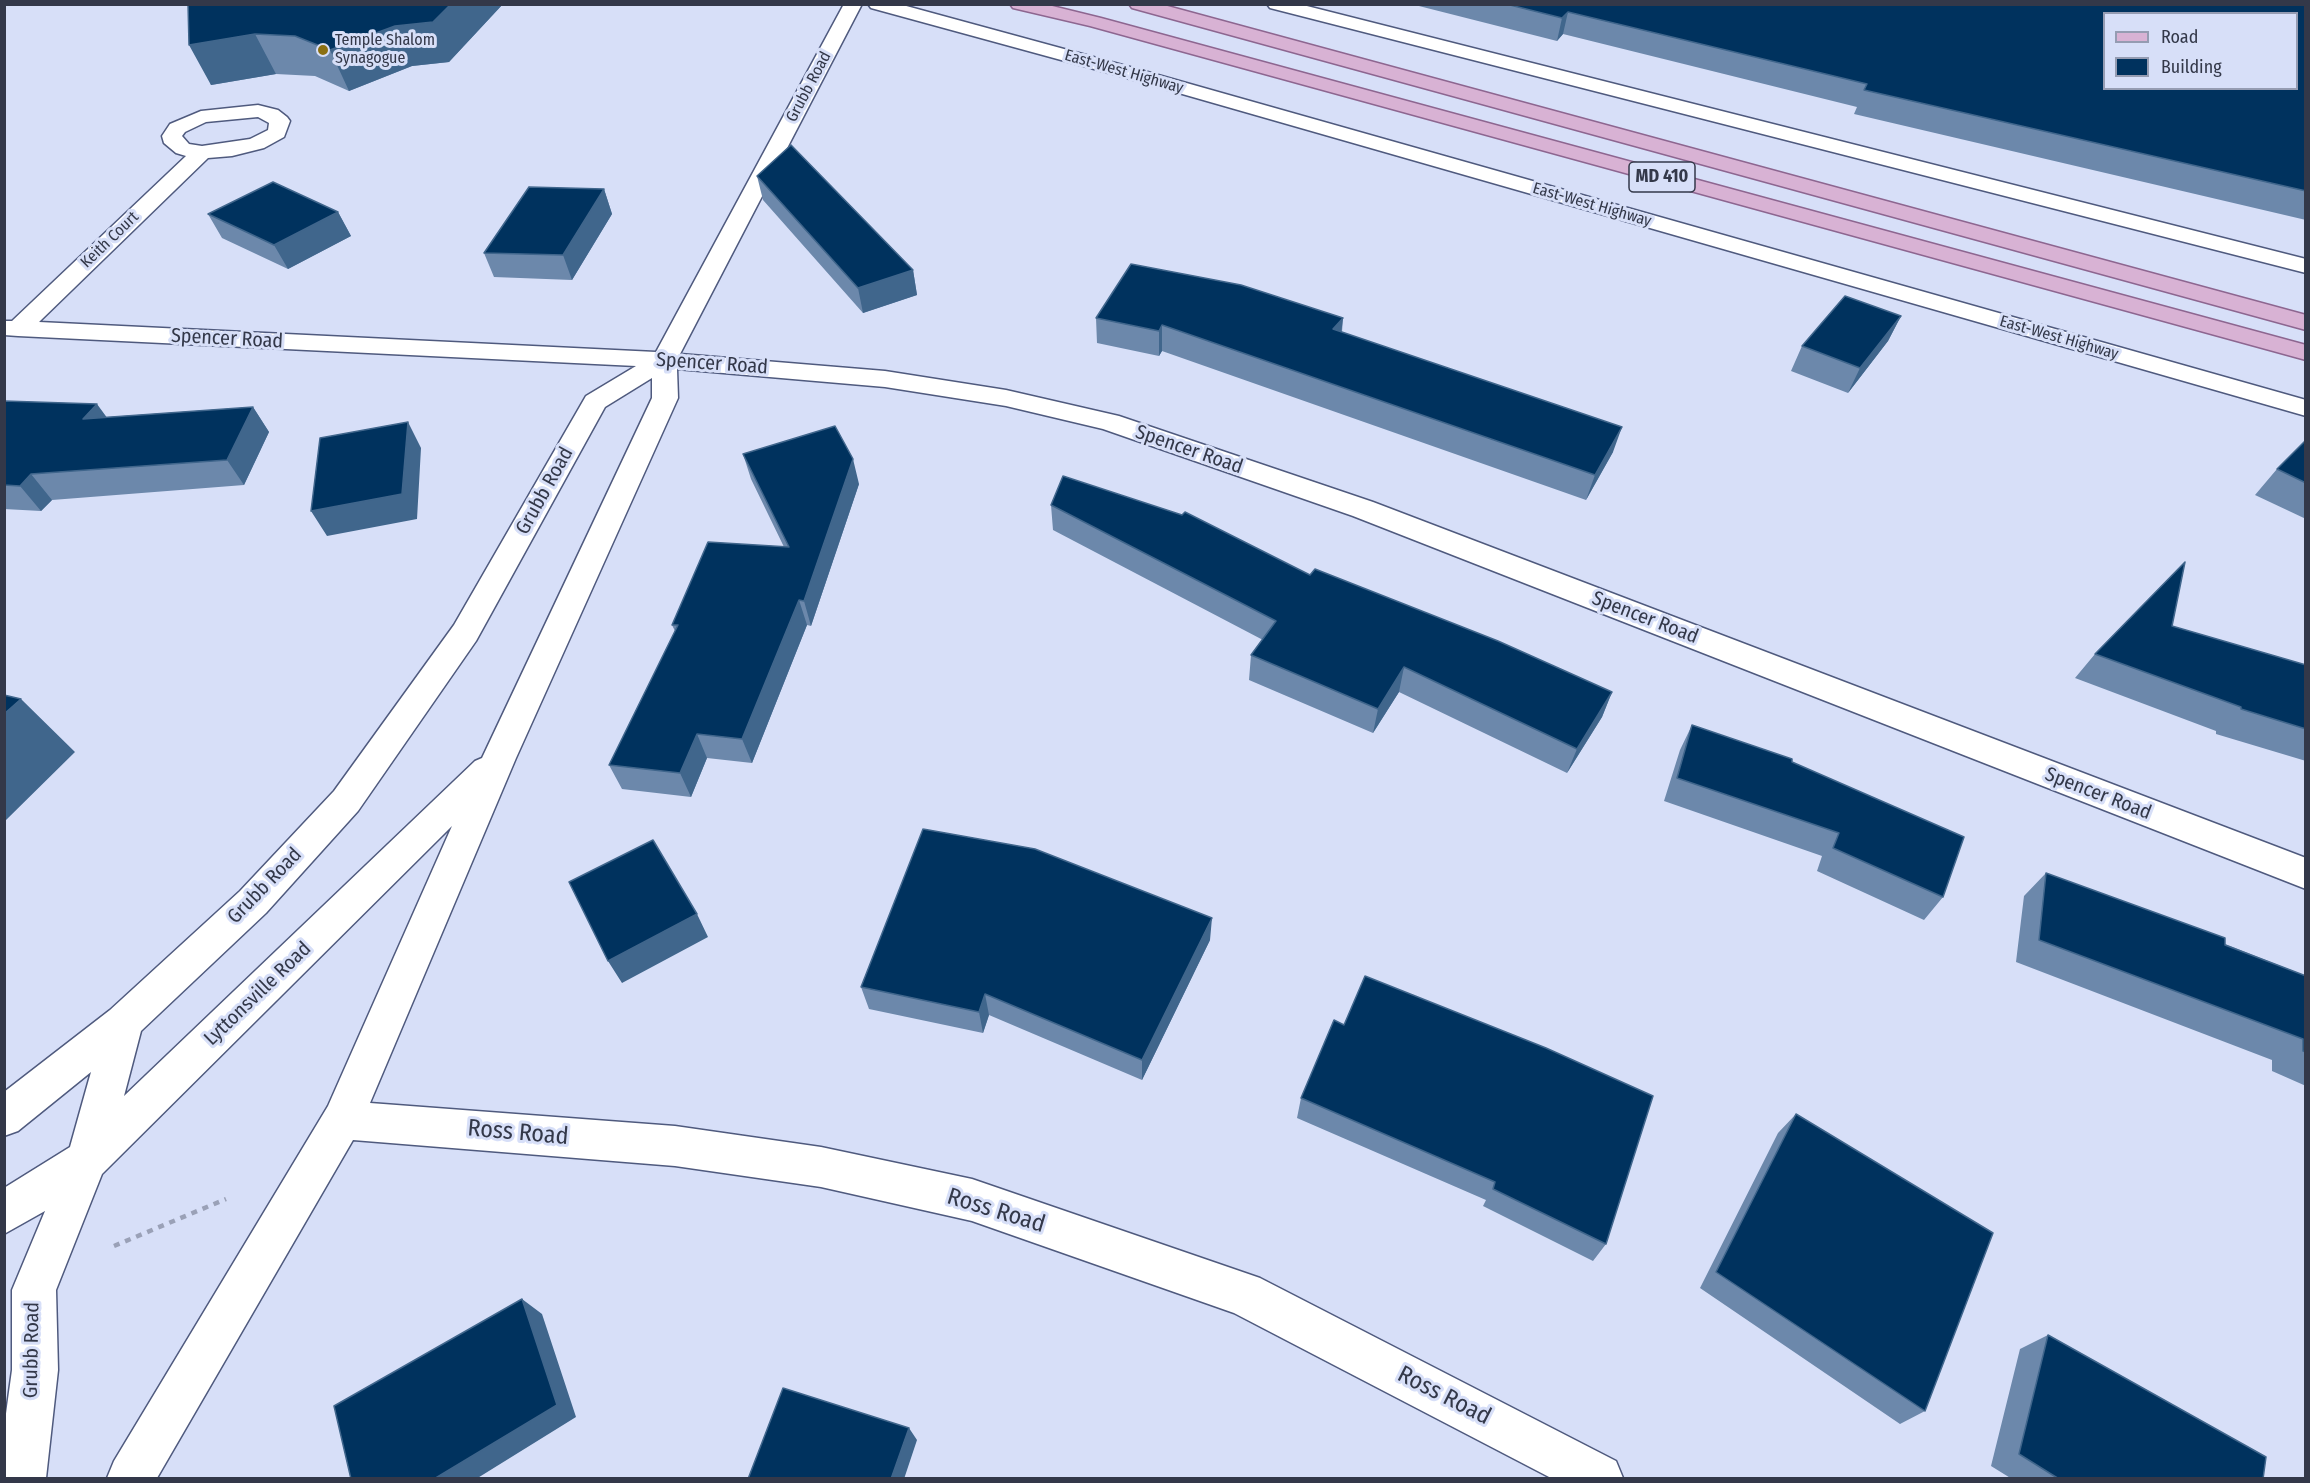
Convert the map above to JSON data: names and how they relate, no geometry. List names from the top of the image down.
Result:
{
  "streets": {
    "main road": ["MD 410"],
    "street": [
      "East-West Highway",
      "Grubb Road",
      "Keith Court",
      "Spencer Road",
      "Lyttonsville Road",
      "Ross Road"
    ]
  },
  "crossings": [
    ["Grubb Road", "Spencer Road"],
    ["Grubb Road", "Lyttonsville Road"],
    ["Grubb Road", "Ross Road"],
    ["Keith Court", "Spencer Road"]
  ],
  "places": ["Temple Shalom Synagogue"],
  "legend": ["Road", "Building"]
}
